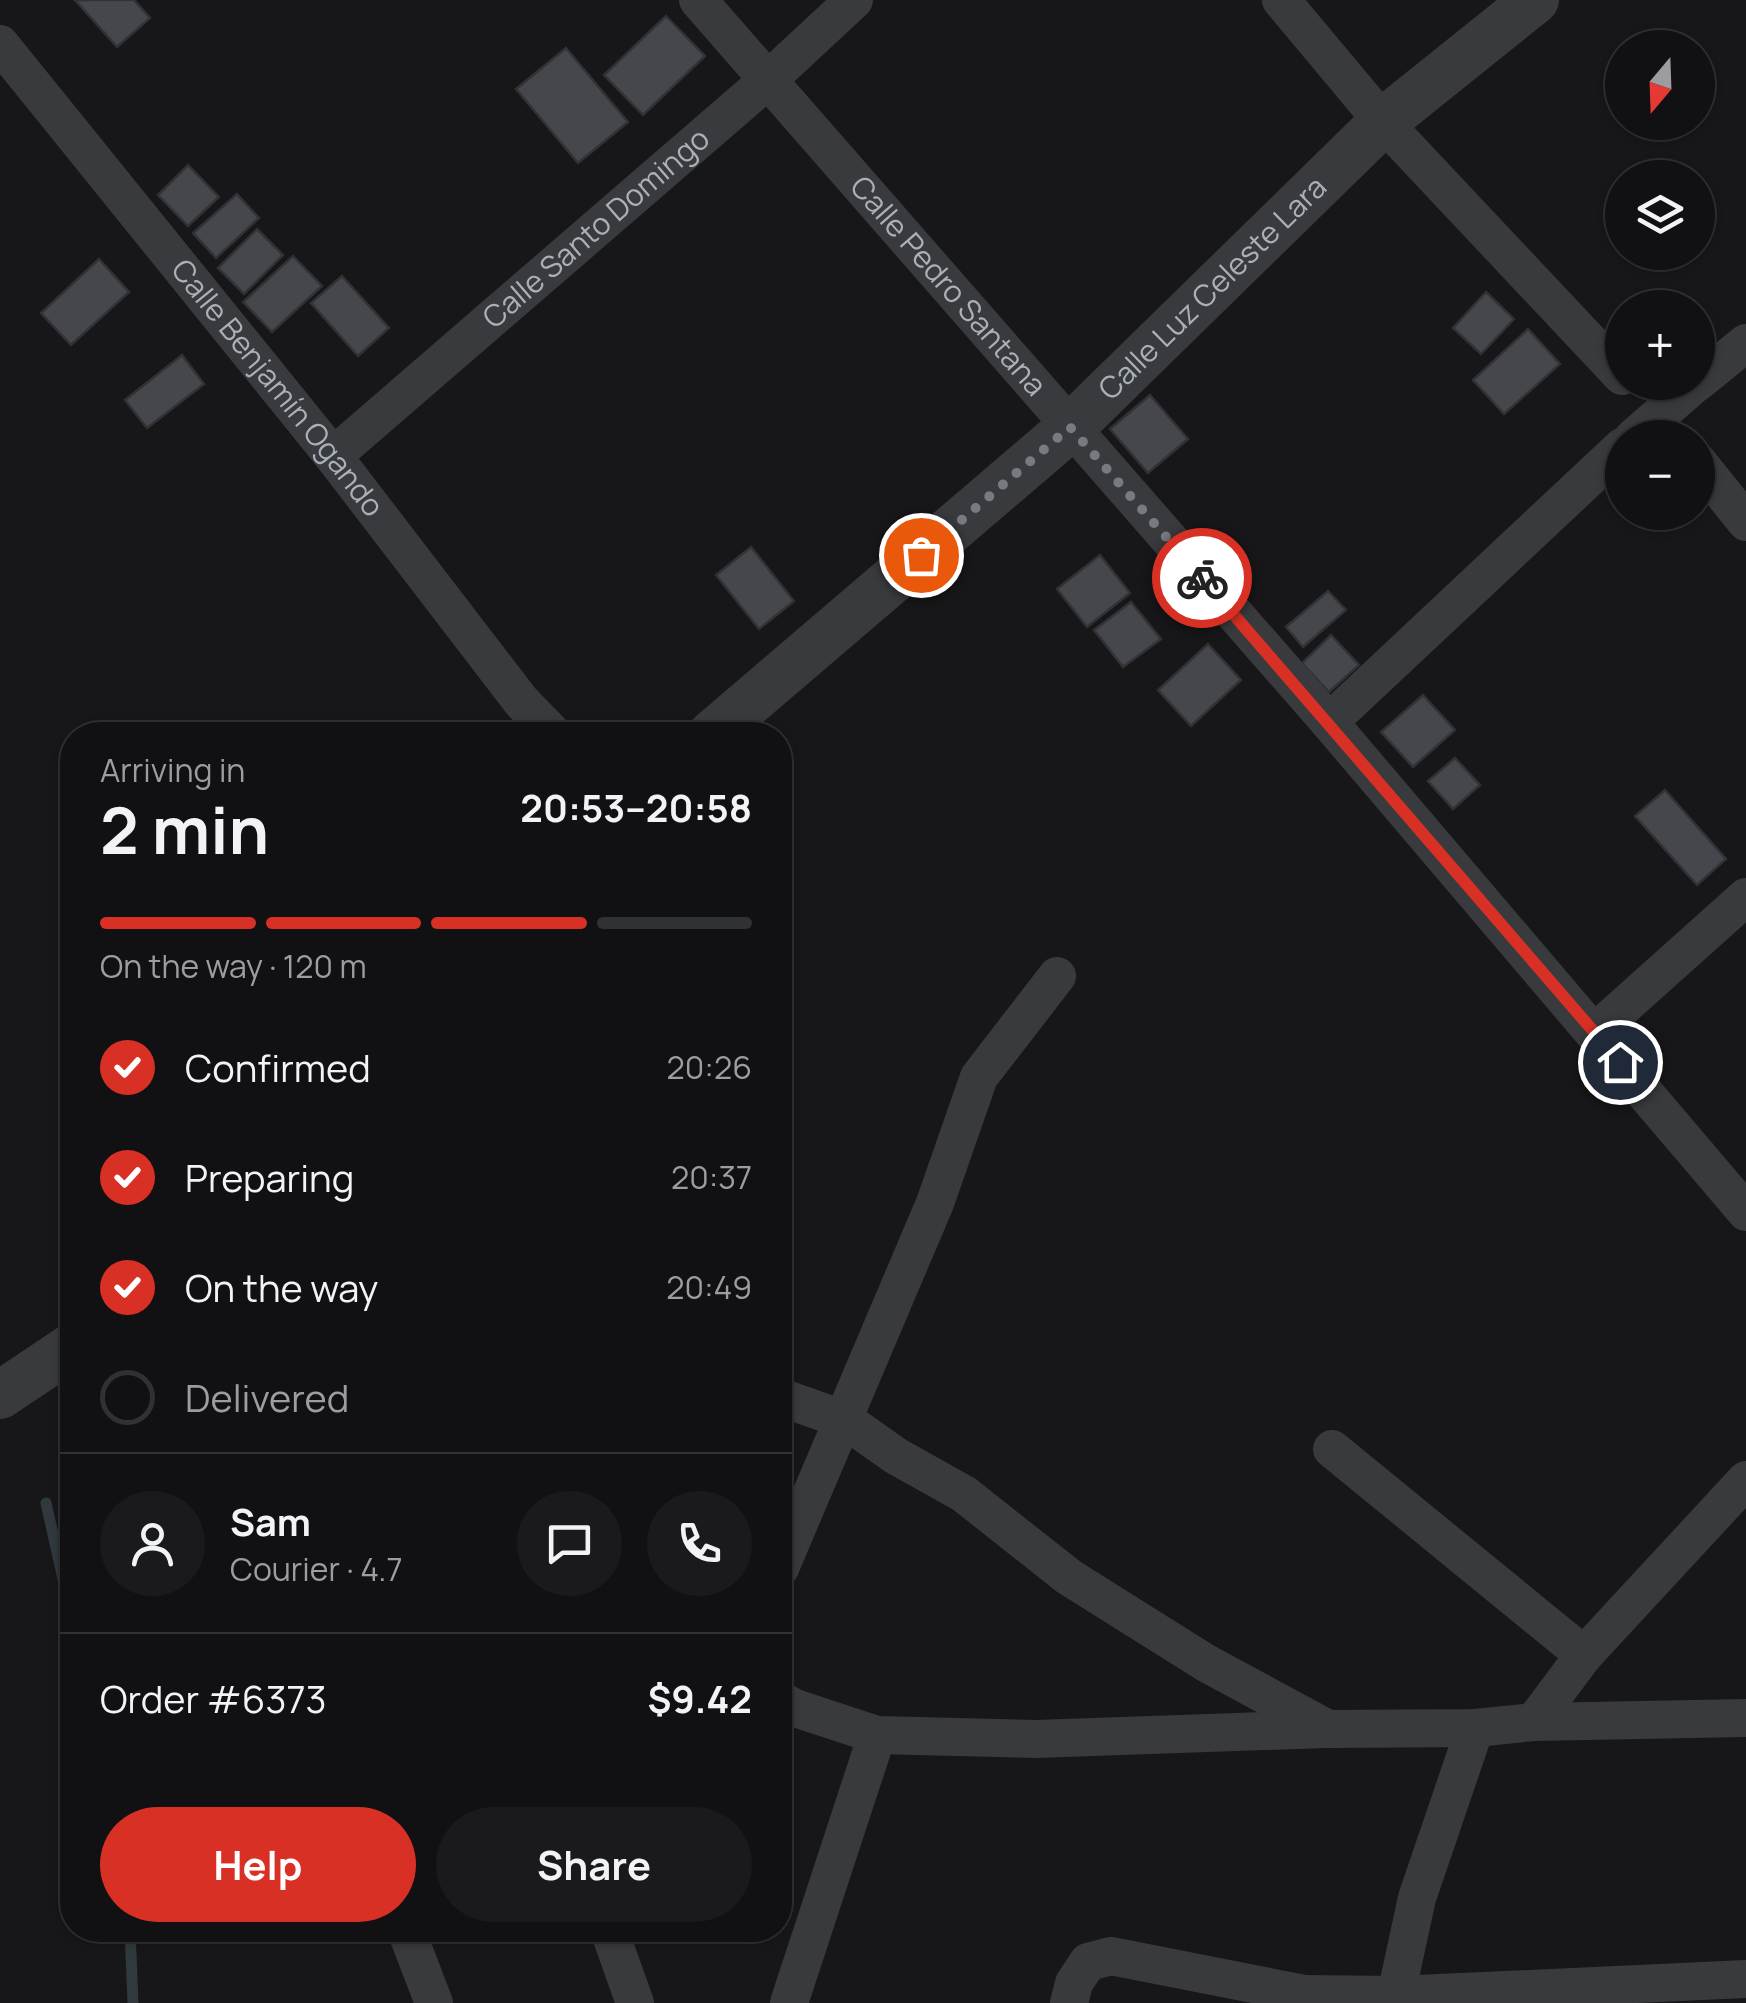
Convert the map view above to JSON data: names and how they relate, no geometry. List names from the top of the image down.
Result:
{
  "streets": {
    "street": [
      "Calle Santo Domingo",
      "Calle Pedro Santana",
      "Calle Luz Celeste Lara",
      "Calle Benjamín Ogando"
    ]
  },
  "crossings": [
    ["Calle Santo Domingo", "Calle Pedro Santana"],
    ["Calle Santo Domingo", "Calle Benjamín Ogando"],
    ["Calle Pedro Santana", "Calle Luz Celeste Lara"]
  ],
  "north": "bottom",
  "page": {
    "map_buttons": ["+", "−"],
    "heading": ["2 min", "Arriving in", "20:53–20:58"],
    "panel": [
      "Sam",
      "Courier · 4.7",
      "Order #6373",
      "$9.42"
    ],
    "bar": "On the way · 120 m",
    "list": [
      ["Confirmed", "20:26"],
      ["Preparing", "20:37"],
      ["On the way", "20:49"],
      "Delivered"
    ],
    "buttons": ["Help", "Share"]
  }
}
